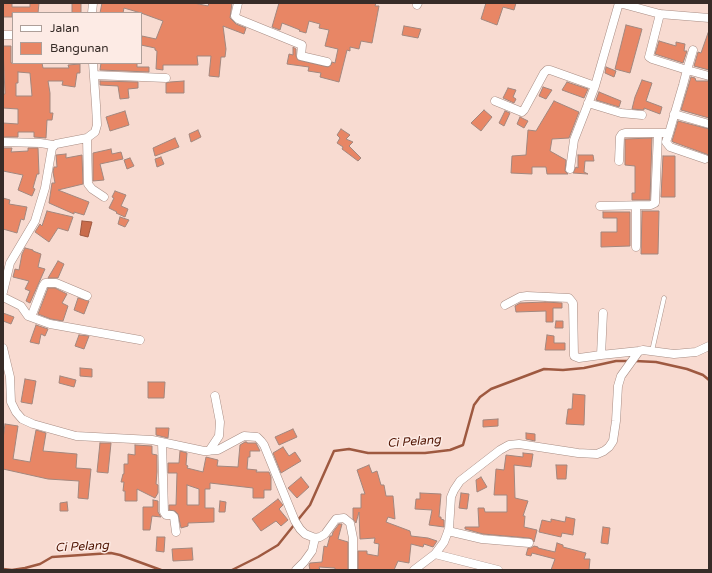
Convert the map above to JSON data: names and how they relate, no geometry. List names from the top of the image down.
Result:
{
  "water": ["Ci Pelang"],
  "legend": ["Jalan", "Bangunan"]
}
